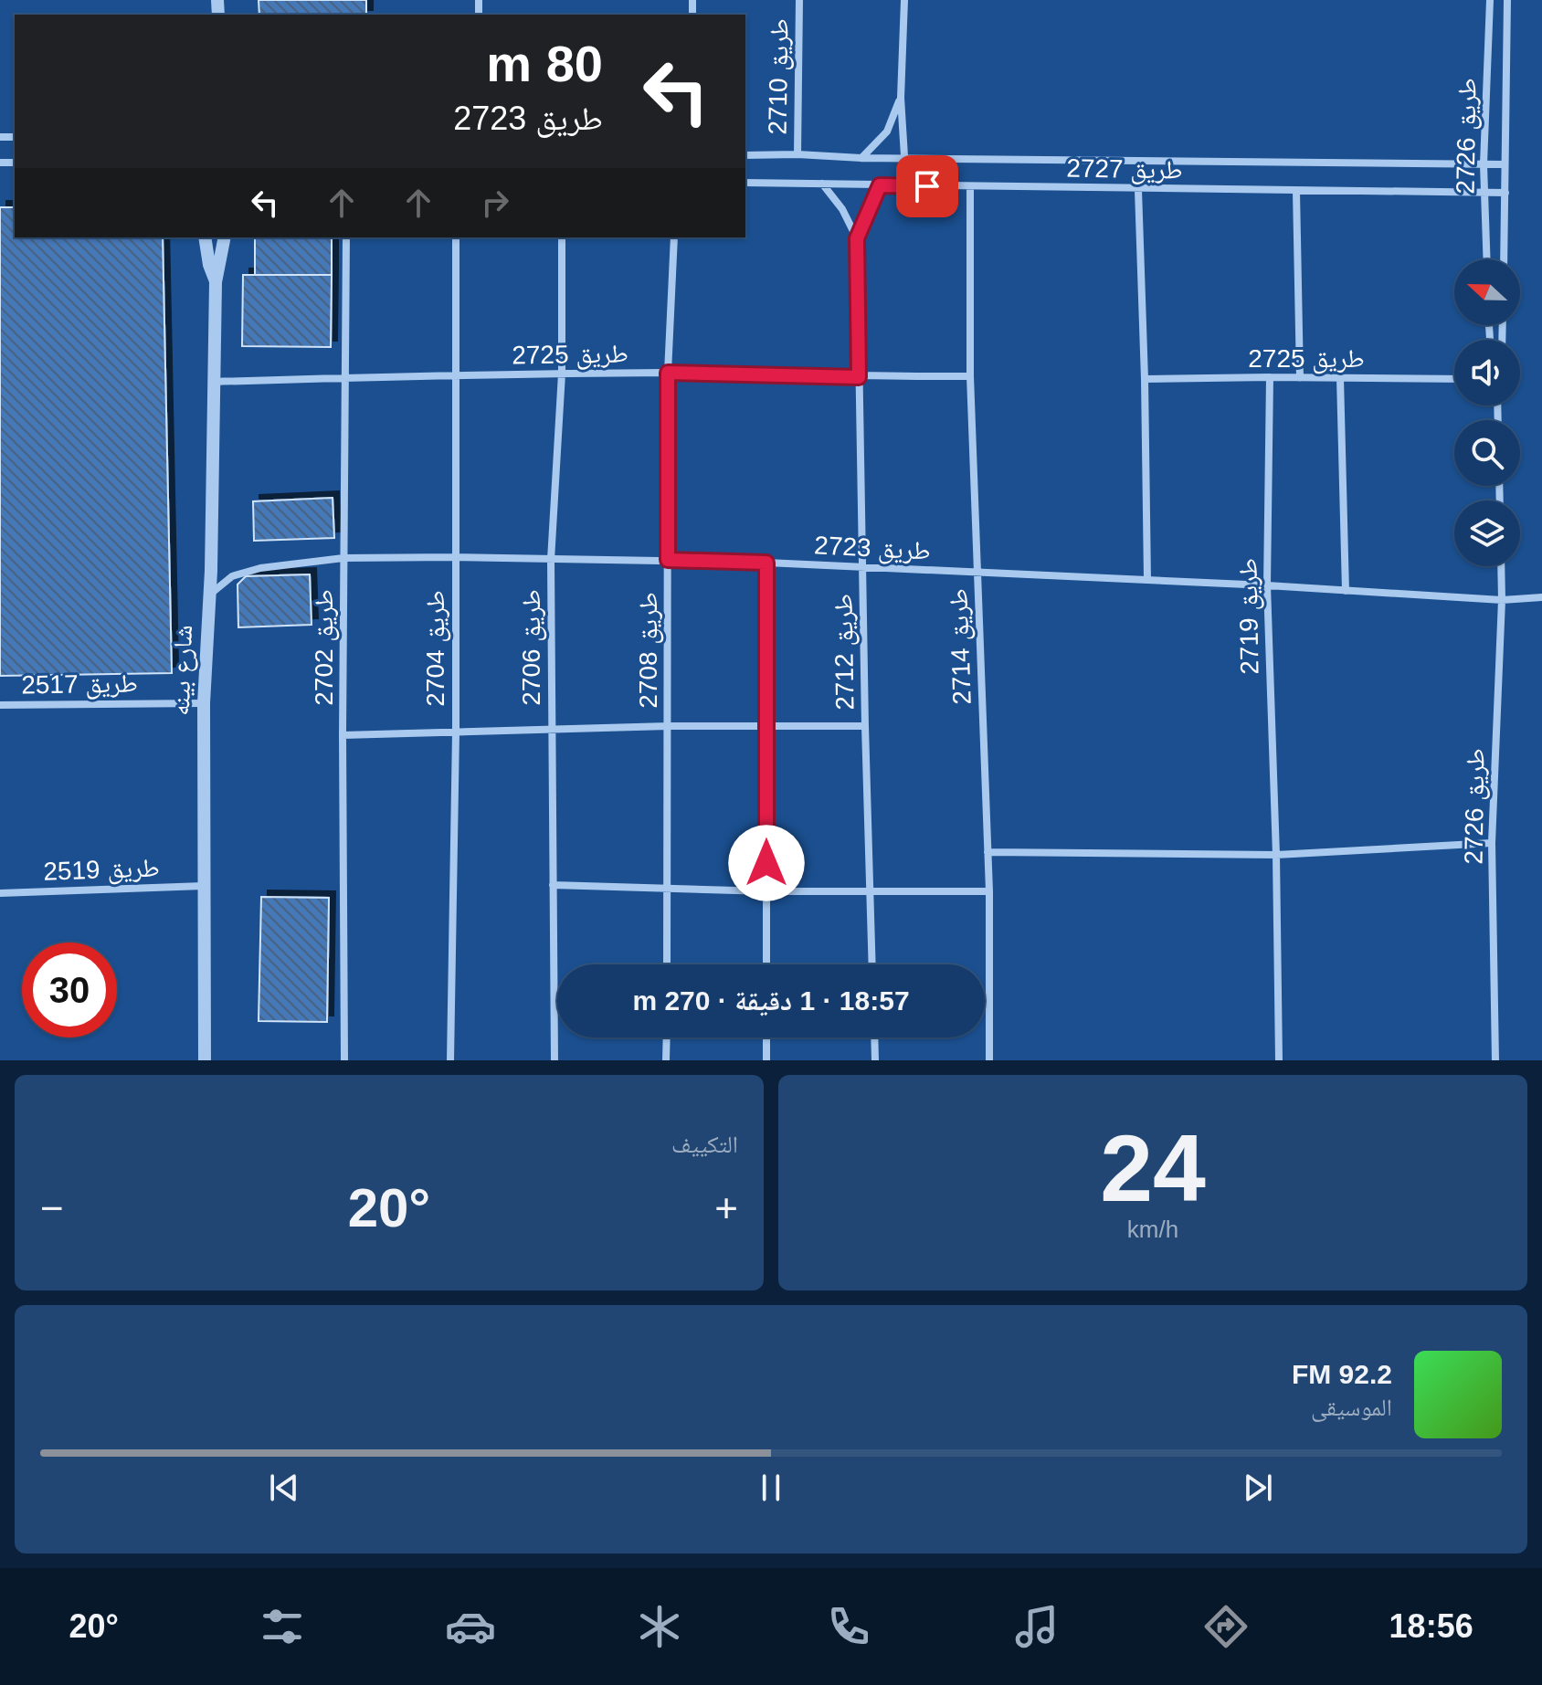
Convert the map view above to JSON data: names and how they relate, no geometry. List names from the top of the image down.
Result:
{
  "streets": {
    "street": [
      "طريق 2710",
      "طريق 2726",
      "طريق 2727",
      "طريق 2725",
      "طريق 2723",
      "طريق 2719",
      "طريق 2714",
      "طريق 2702",
      "طريق 2706",
      "طريق 2704",
      "طريق 2708",
      "طريق 2712",
      "شارع بينه",
      "طريق 2517",
      "طريق 2519"
    ]
  },
  "crossings": [
    ["طريق 2710", "طريق 2727"],
    ["طريق 2726", "طريق 2727"],
    ["طريق 2726", "طريق 2723"],
    ["طريق 2727", "طريق 2714"],
    ["طريق 2727", "طريق 2712"],
    ["طريق 2725", "طريق 2719"],
    ["طريق 2725", "طريق 2714"],
    ["طريق 2725", "طريق 2702"],
    ["طريق 2725", "طريق 2706"],
    ["طريق 2725", "طريق 2704"],
    ["طريق 2725", "طريق 2708"],
    ["طريق 2725", "طريق 2712"],
    ["طريق 2725", "شارع بينه"],
    ["طريق 2723", "طريق 2719"],
    ["طريق 2723", "طريق 2714"],
    ["طريق 2723", "طريق 2702"],
    ["طريق 2723", "طريق 2706"],
    ["طريق 2723", "طريق 2704"],
    ["طريق 2723", "طريق 2708"],
    ["طريق 2723", "طريق 2712"],
    ["طريق 2723", "شارع بينه"],
    ["شارع بينه", "طريق 2517"],
    ["شارع بينه", "طريق 2519"]
  ],
  "north": "left",
  "page": {
    "turn": ["80 m", "طريق 2723"],
    "limit": "30",
    "trip": "18:57 · 1 دقيقة · 270 m",
    "tile": [
      ["24", "km/h"],
      "التكييف"
    ],
    "heat": ["−", "20°", "+"],
    "song": ["92.2 FM", "الموسيقى"],
    "tabs": ["18:56", "20°"]
  }
}
